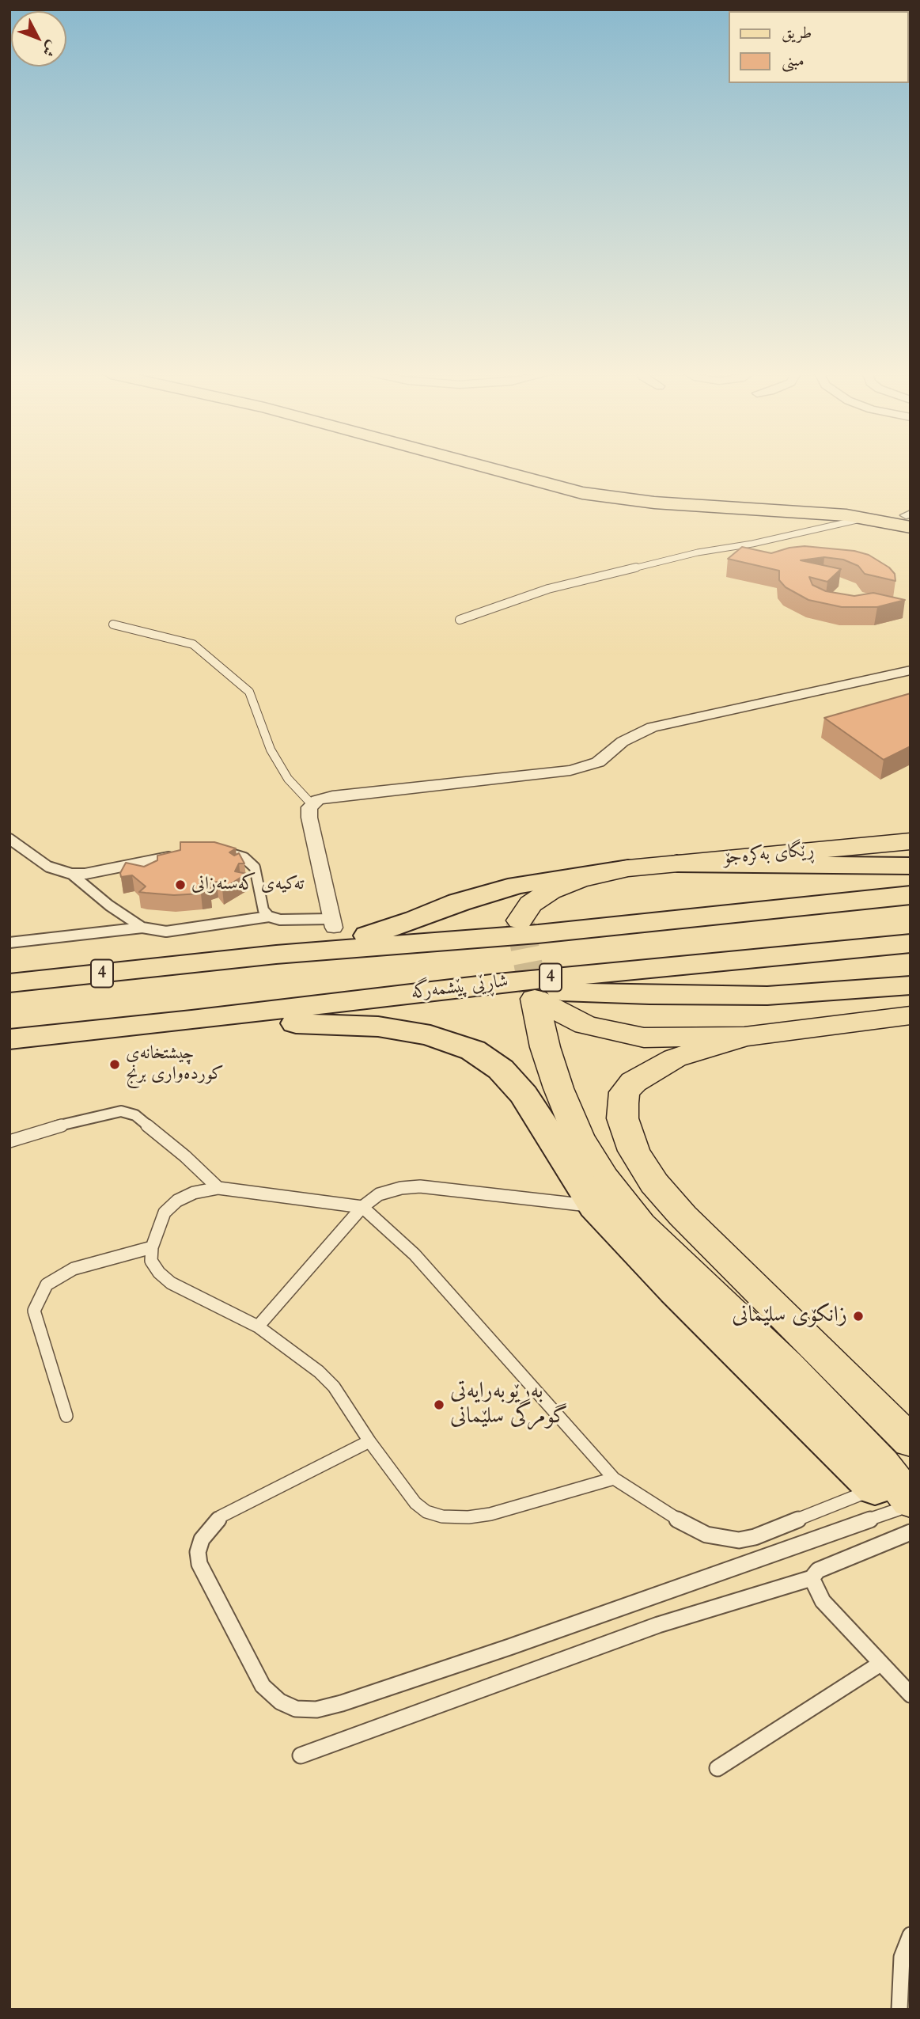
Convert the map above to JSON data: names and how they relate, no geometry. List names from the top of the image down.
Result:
{
  "streets": {
    "highway": ["4", "شاڕێی پێشمەرگە"],
    "main road": ["ڕێگای بەکرەجۆ"]
  },
  "places": [
    "تەکیەی کەسنەزانی",
    "چيشتخانەی کوردەواری برنج",
    "زانکۆی سلێمانی",
    "بەڕێوبەرایەتی گومرگی سلێمانی"
  ],
  "legend": ["طريق", "مبنى"],
  "north": "bottom right"
}
